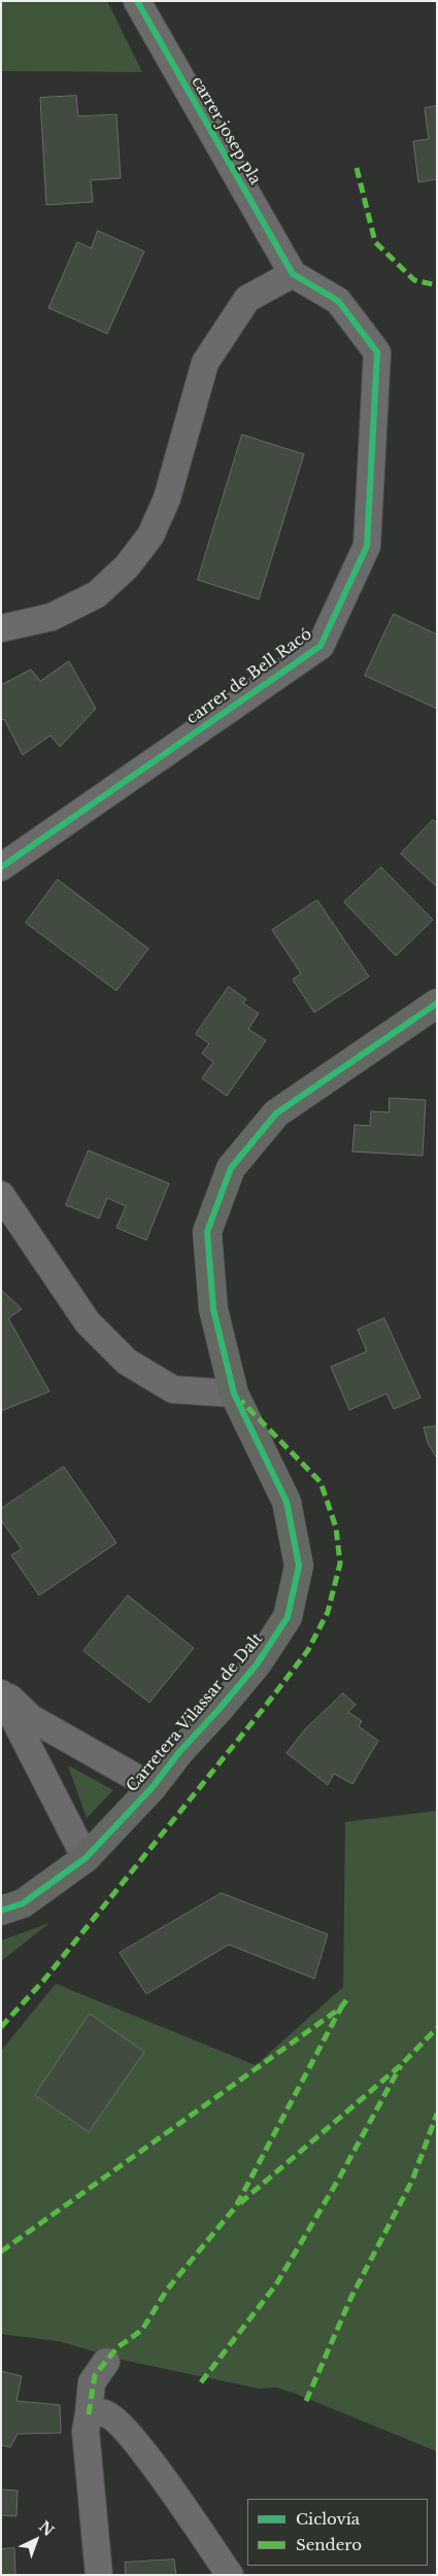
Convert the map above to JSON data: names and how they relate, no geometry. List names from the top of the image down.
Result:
{
  "streets": {
    "street": ["carrer josep pla", "carrer de Bell Racó", "Carretera Vilassar de Dalt"]
  },
  "crossings": [
    ["carrer josep pla", "carrer de Bell Racó"]
  ],
  "legend": ["Ciclovía", "Sendero"],
  "north": "top right"
}
